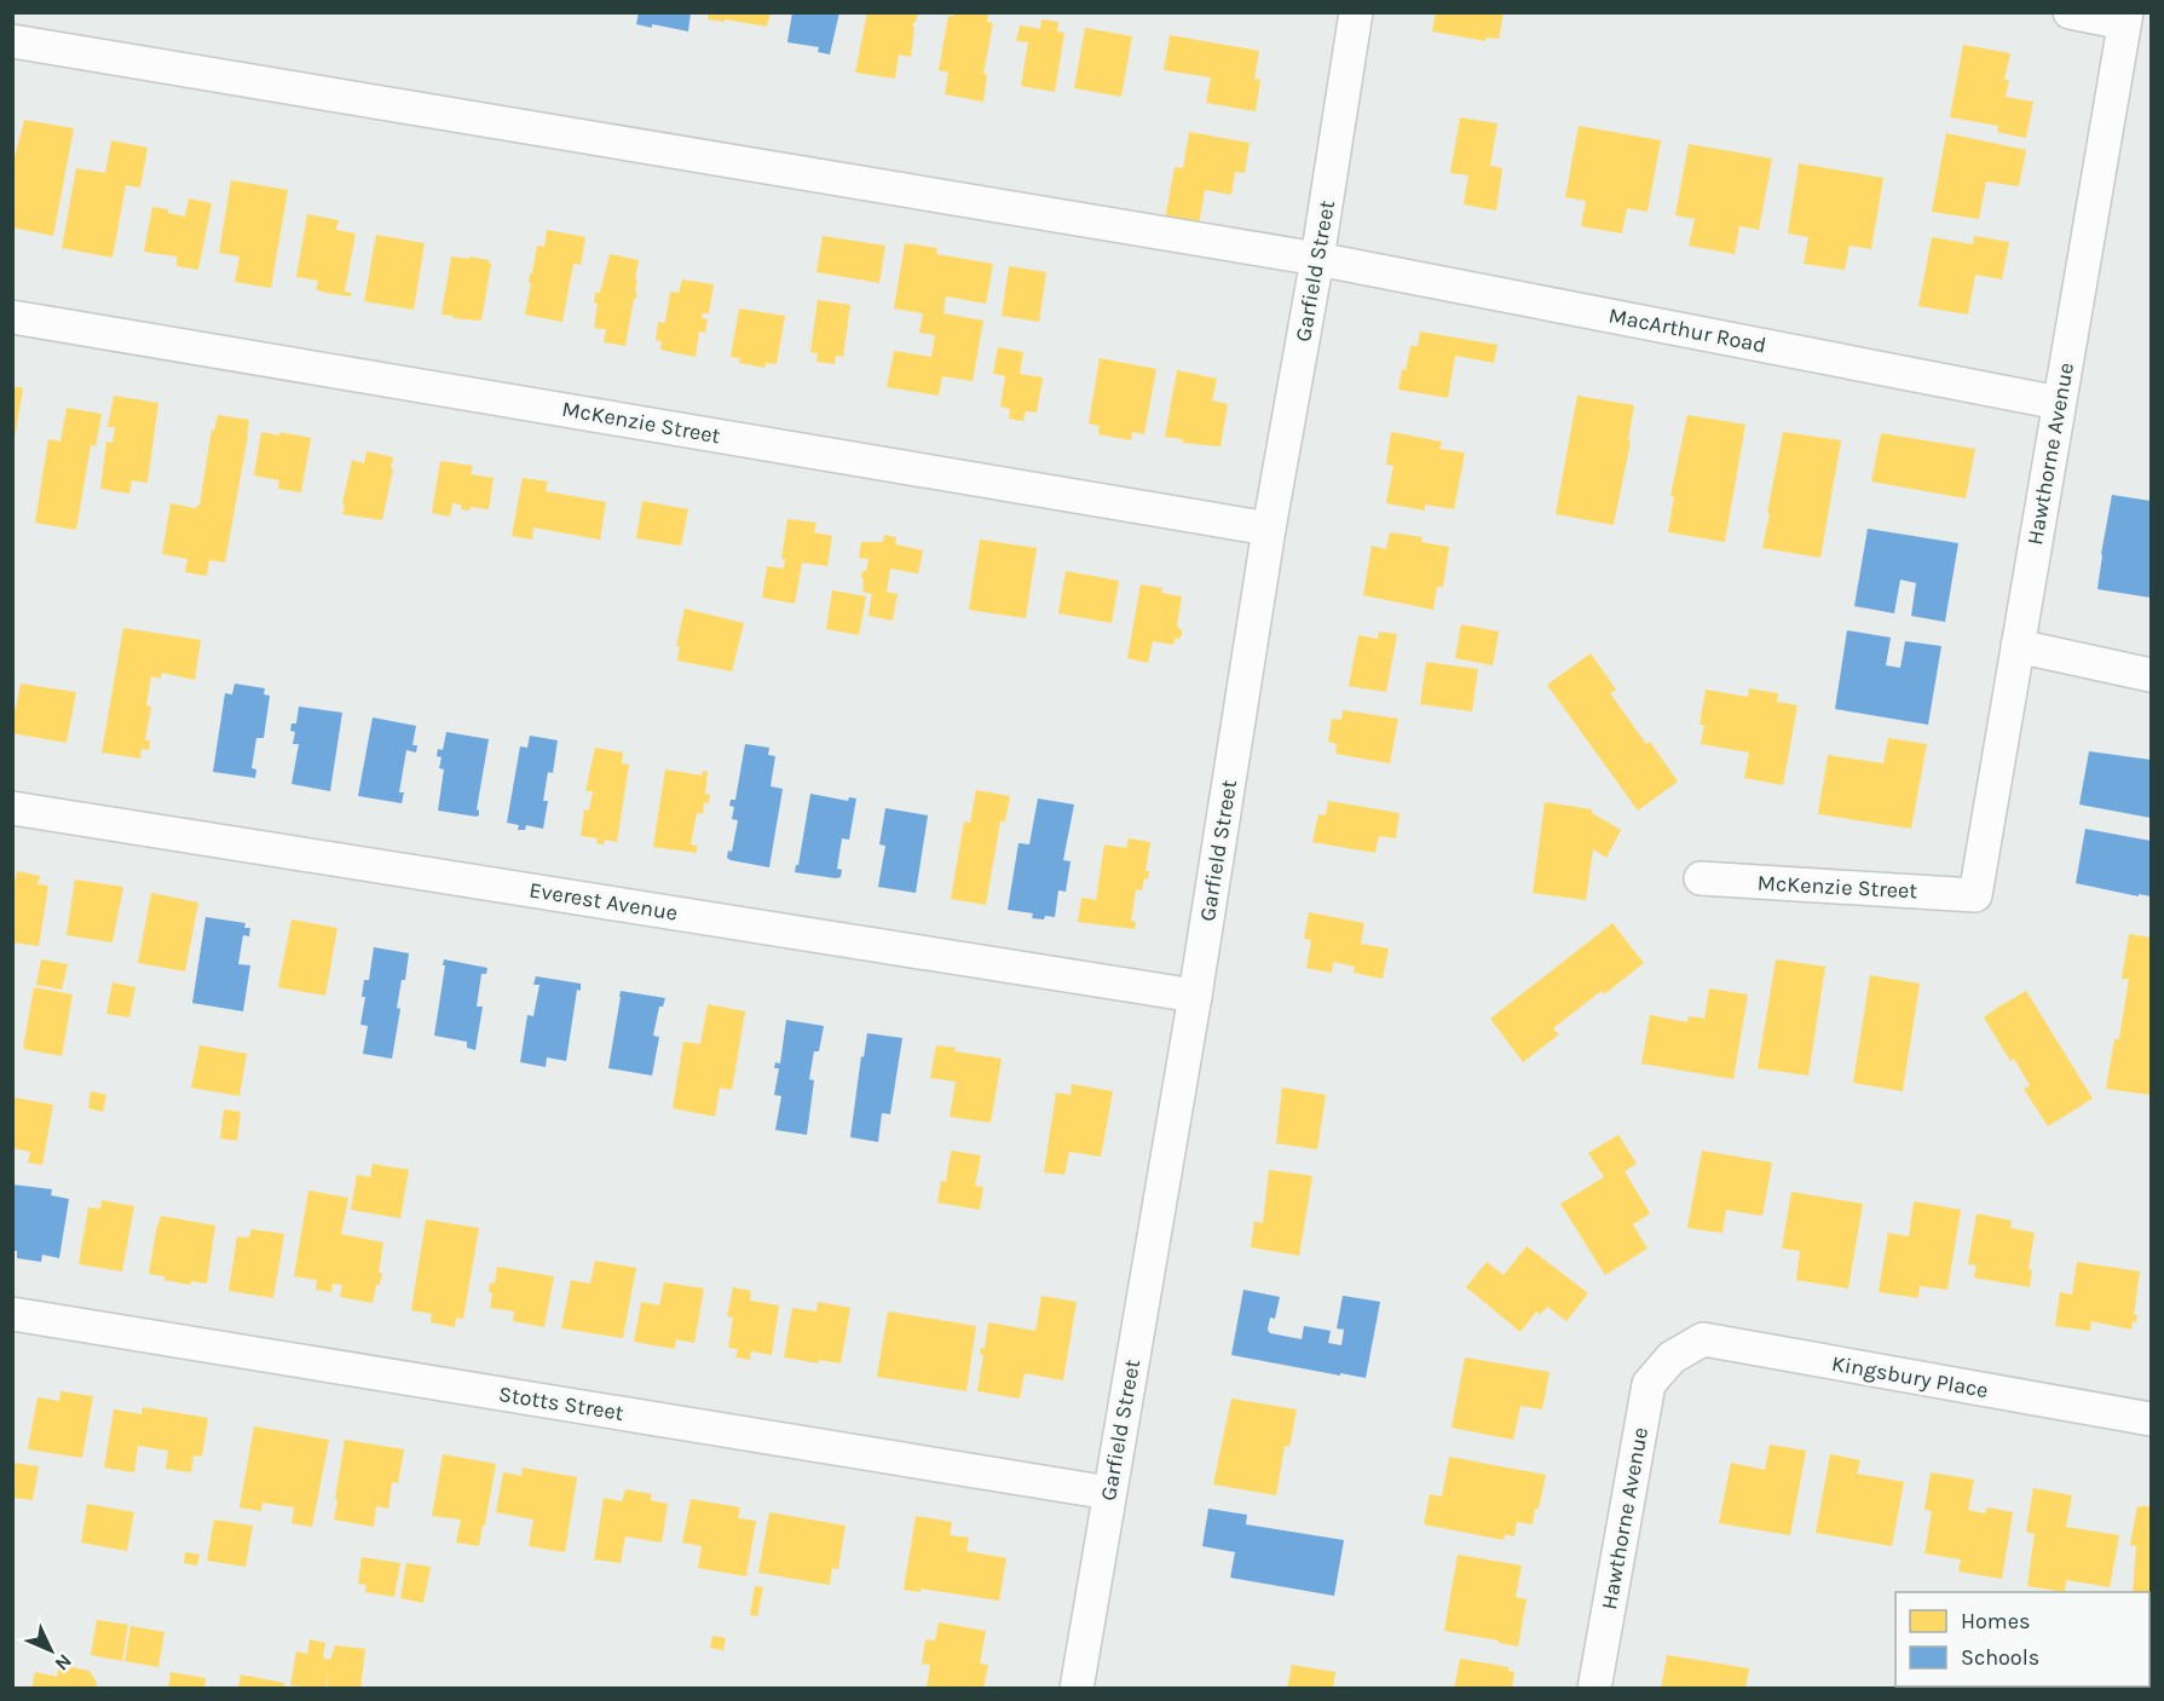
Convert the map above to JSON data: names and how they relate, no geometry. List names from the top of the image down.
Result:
{
  "streets": {
    "street": [
      "Garfield Street",
      "MacArthur Road",
      "McKenzie Street",
      "Hawthorne Avenue",
      "Everest Avenue",
      "Kingsbury Place",
      "Stotts Street"
    ]
  },
  "crossings": [
    ["Garfield Street", "MacArthur Road"],
    ["Garfield Street", "McKenzie Street"],
    ["Garfield Street", "Everest Avenue"],
    ["Garfield Street", "Stotts Street"],
    ["MacArthur Road", "Hawthorne Avenue"],
    ["McKenzie Street", "Hawthorne Avenue"],
    ["Hawthorne Avenue", "Kingsbury Place"]
  ],
  "legend": ["Homes", "Schools"],
  "north": "bottom right"
}
